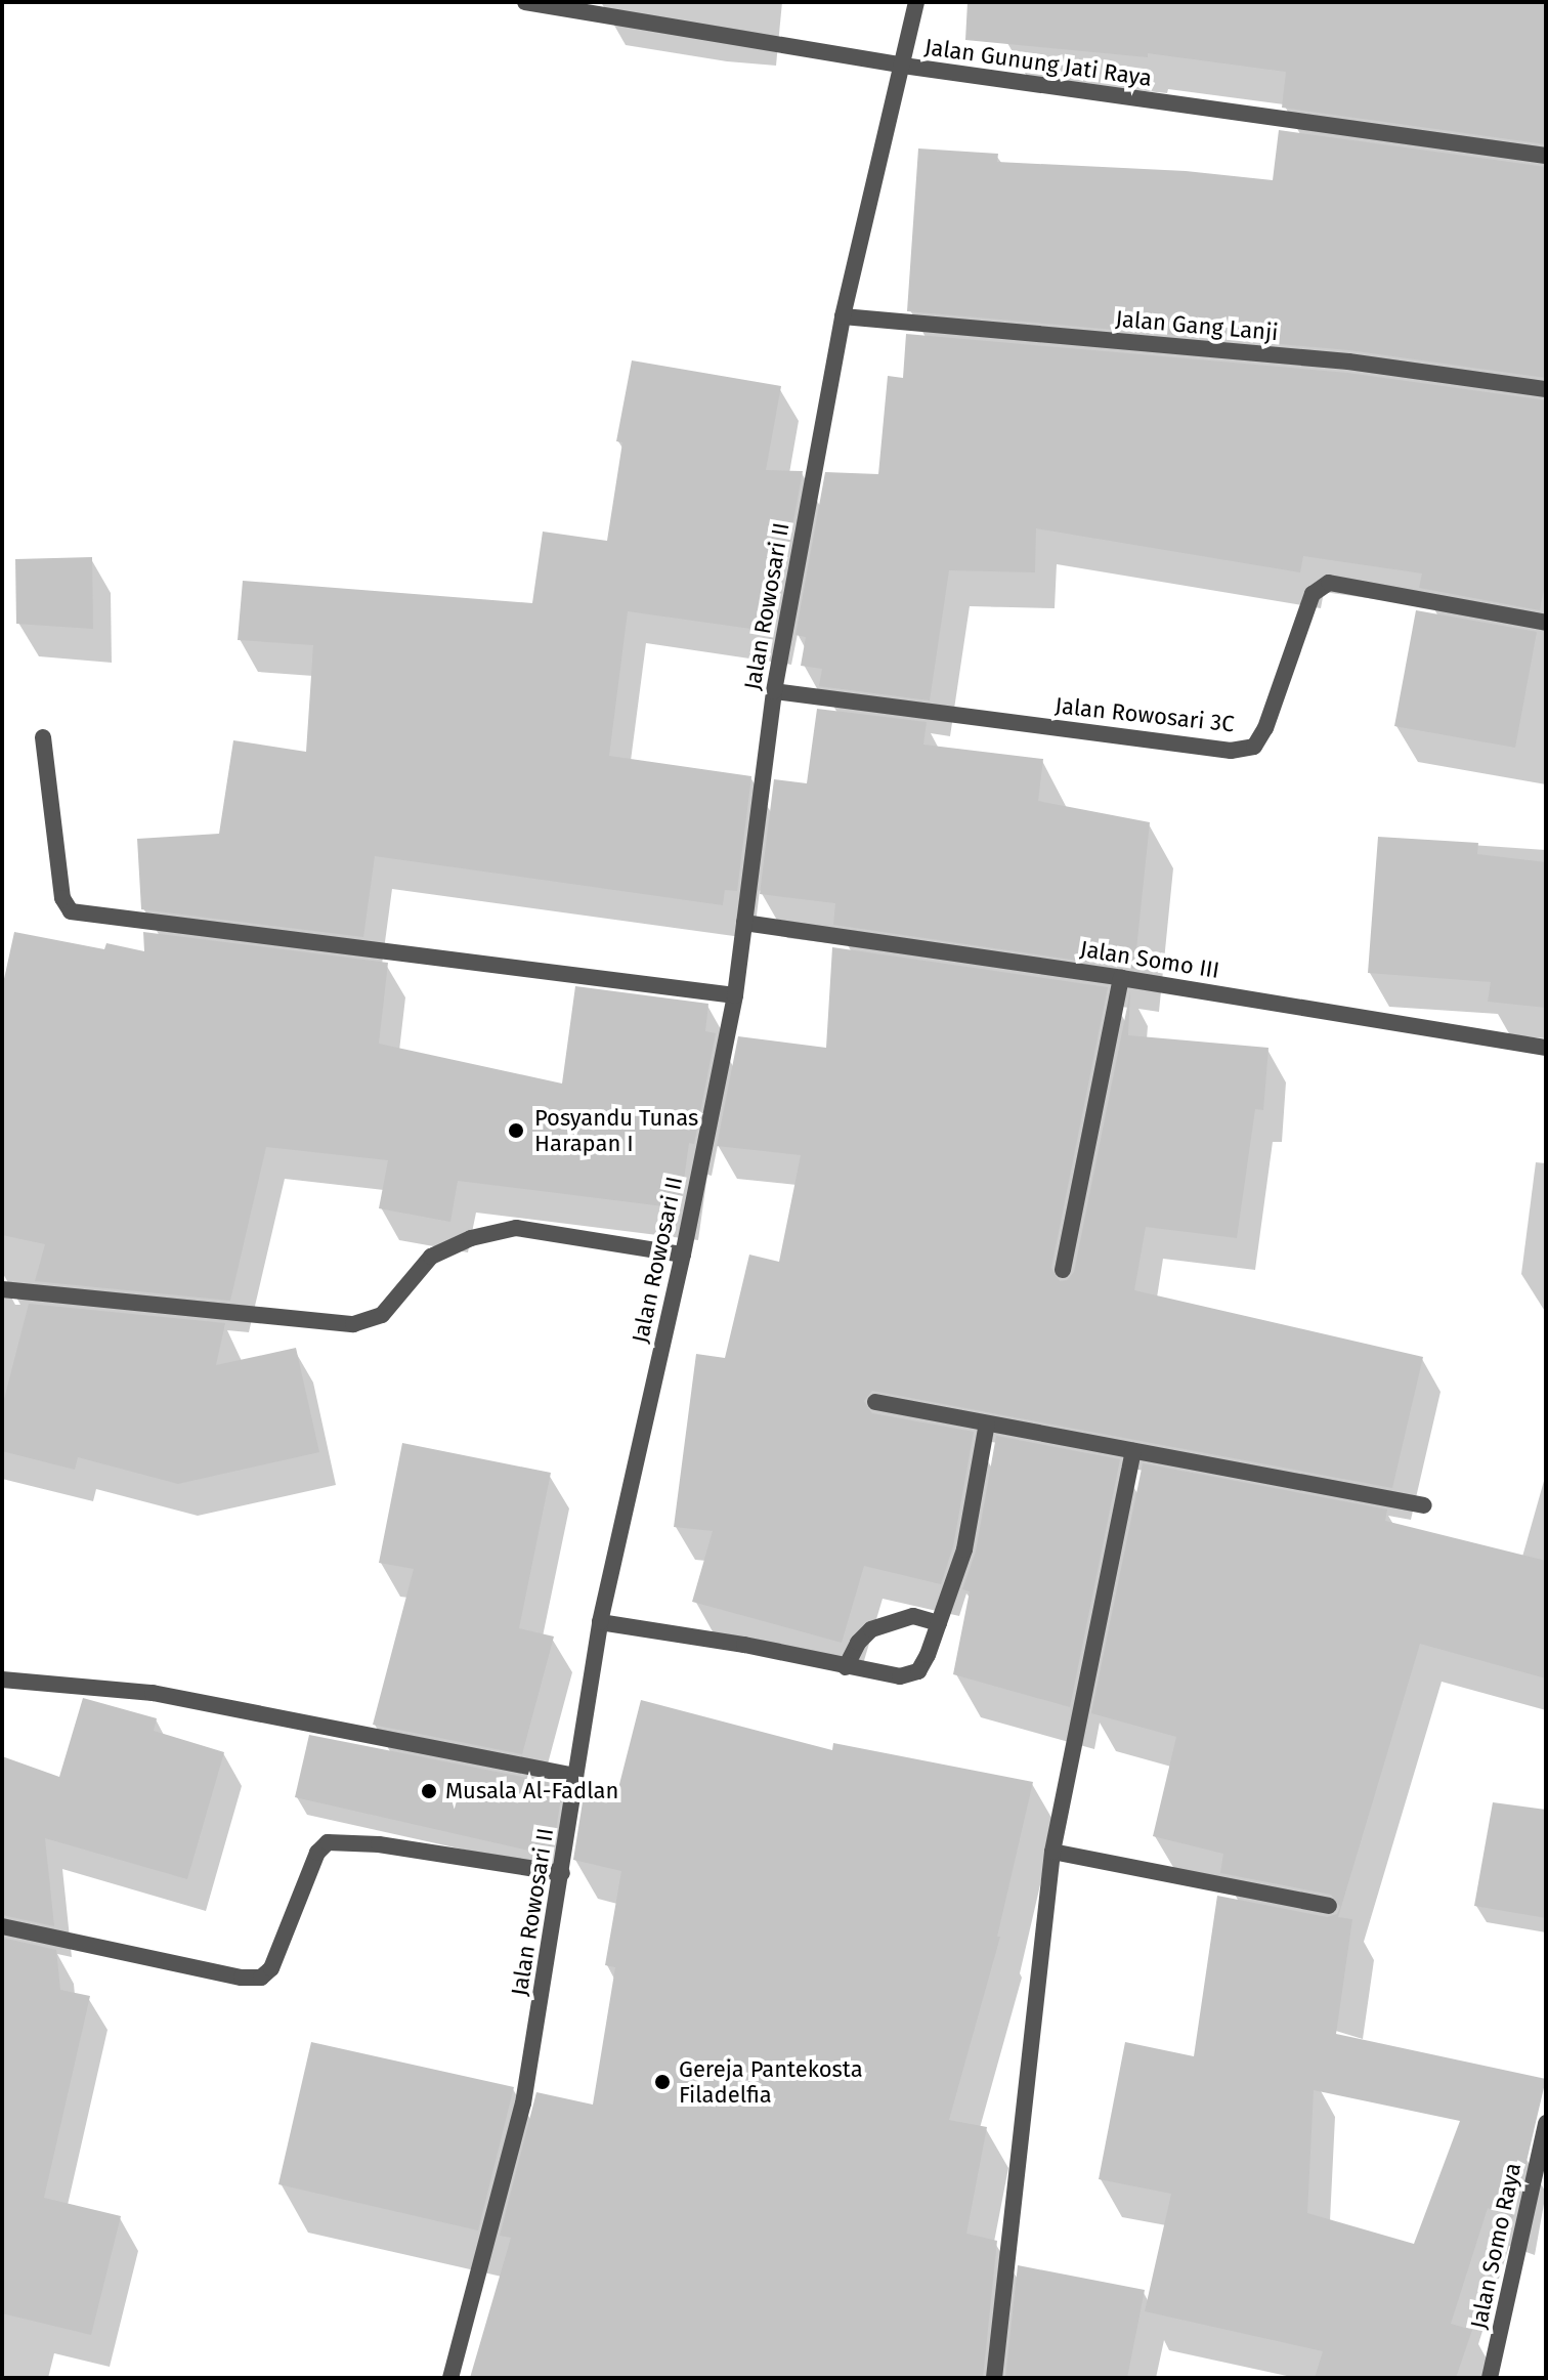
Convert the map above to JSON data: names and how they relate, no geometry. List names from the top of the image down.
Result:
{
  "streets": {
    "street": [
      "Jalan Gunung Jati Raya",
      "Jalan Gang Lanji",
      "Jalan Rowosari II",
      "Jalan Rowosari 3C",
      "Jalan Somo III",
      "Jalan Somo Raya"
    ]
  },
  "crossings": [
    ["Jalan Gunung Jati Raya", "Jalan Rowosari II"],
    ["Jalan Gang Lanji", "Jalan Rowosari II"],
    ["Jalan Rowosari II", "Jalan Rowosari 3C"],
    ["Jalan Rowosari II", "Jalan Somo III"]
  ],
  "places": ["Posyandu Tunas Harapan I", "Musala Al-Fadlan", "Gereja Pantekosta Filadelfia"]
}
